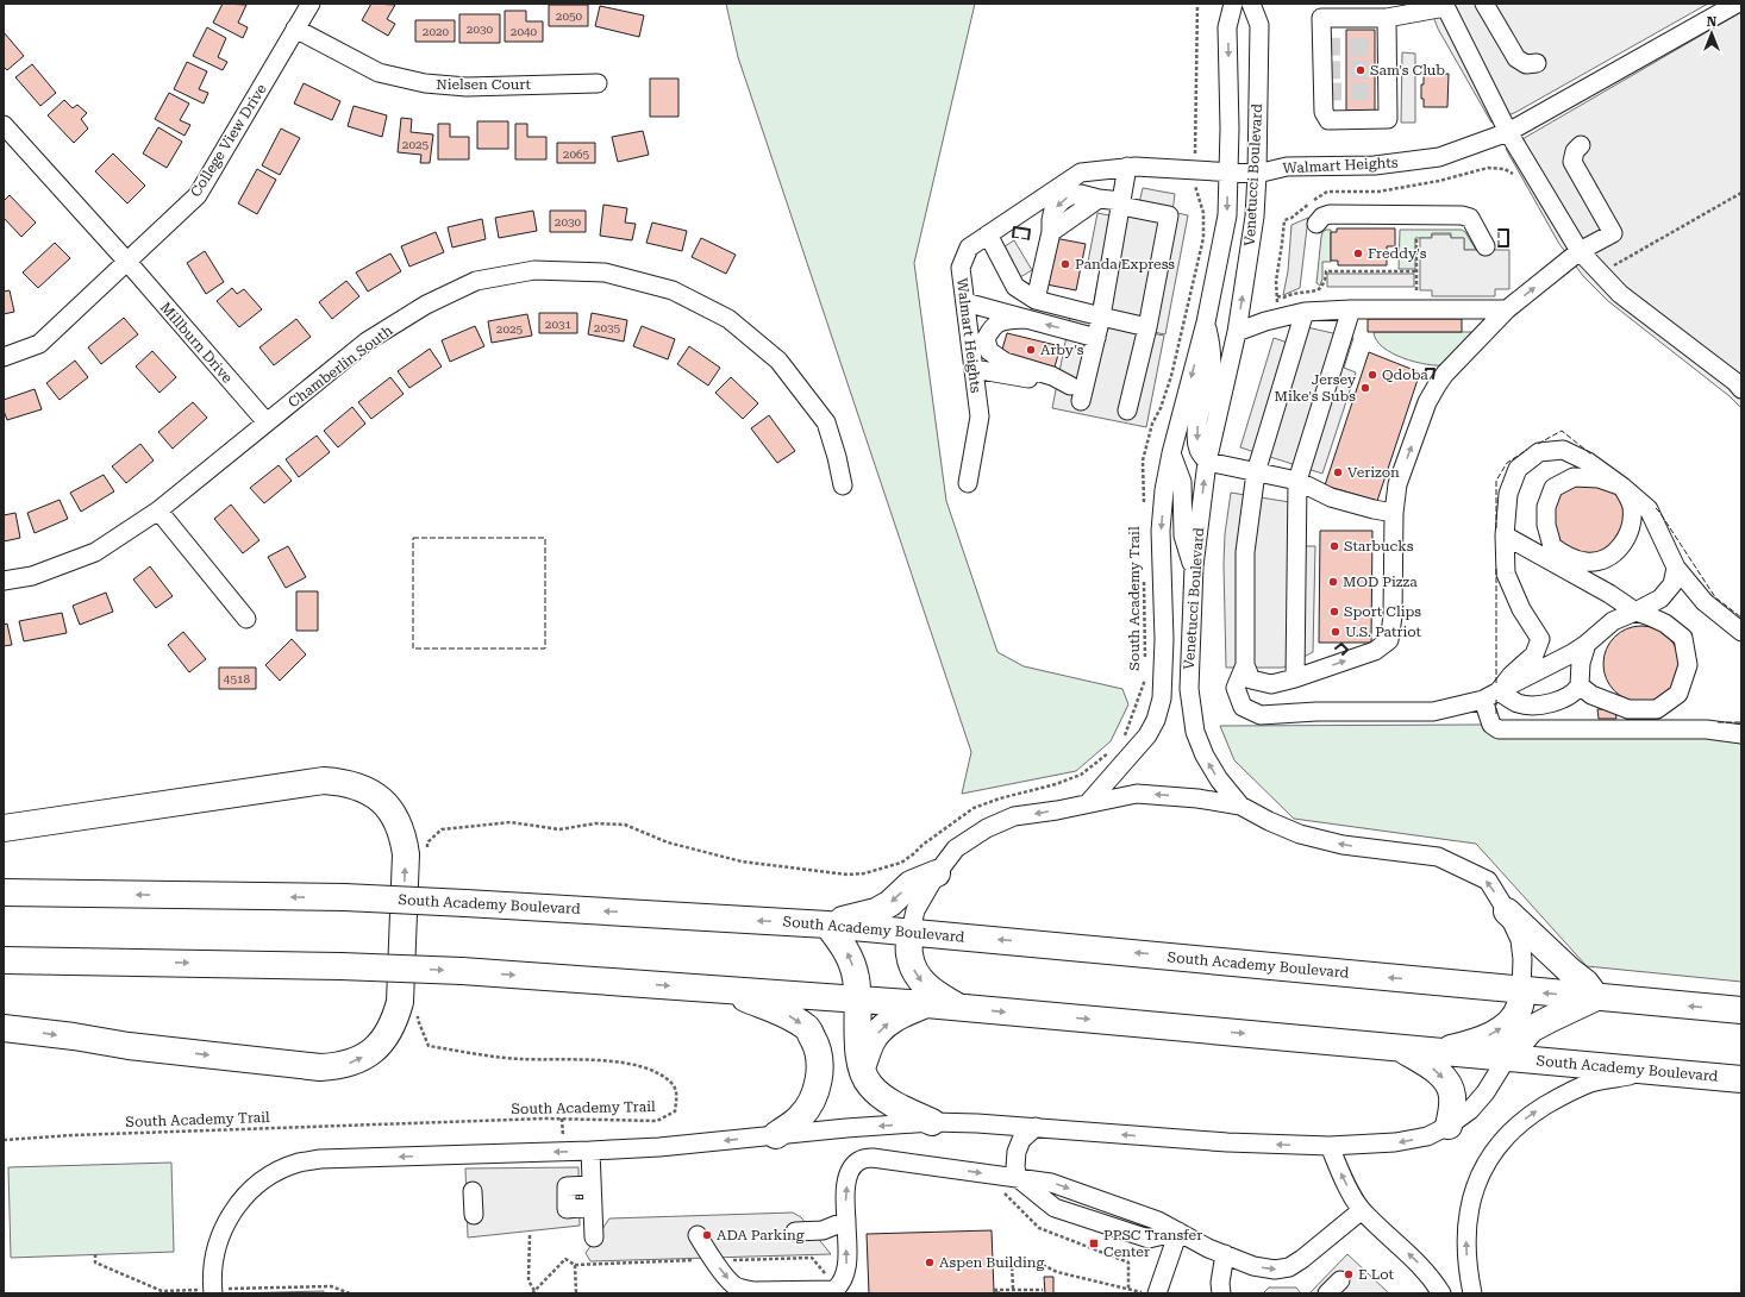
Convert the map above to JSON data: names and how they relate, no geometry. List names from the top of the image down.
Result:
{
  "streets": {
    "highway": ["South Academy Boulevard"],
    "street": [
      "Nielsen Court",
      "College View Drive",
      "Walmart Heights",
      "Venetucci Boulevard",
      "Millburn Drive",
      "Chamberlin South"
    ],
    "path": ["South Academy Trail"]
  },
  "crossings": [
    ["Nielsen Court", "College View Drive"],
    ["College View Drive", "Millburn Drive"],
    ["Walmart Heights", "Venetucci Boulevard"],
    ["Walmart Heights", "South Academy Trail"],
    ["Venetucci Boulevard", "South Academy Boulevard"],
    ["Millburn Drive", "Chamberlin South"]
  ],
  "places": {
    "other": [
      "Sam's Club",
      "Freddy's",
      "Panda Express",
      "Arby's",
      "Qdoba",
      "Jersey Mike's Subs",
      "Verizon",
      "Starbucks",
      "MOD Pizza",
      "Sport Clips",
      "U.S. Patriot",
      "ADA Parking",
      "Aspen Building",
      "E Lot"
    ],
    "transit": ["PPSC Transfer Center"]
  },
  "house_numbers": [
    "2050",
    "2030",
    "2020",
    "2040",
    "2025",
    "2065",
    "2030",
    "2031",
    "2035",
    "2025",
    "4518"
  ],
  "north": "top"
}
